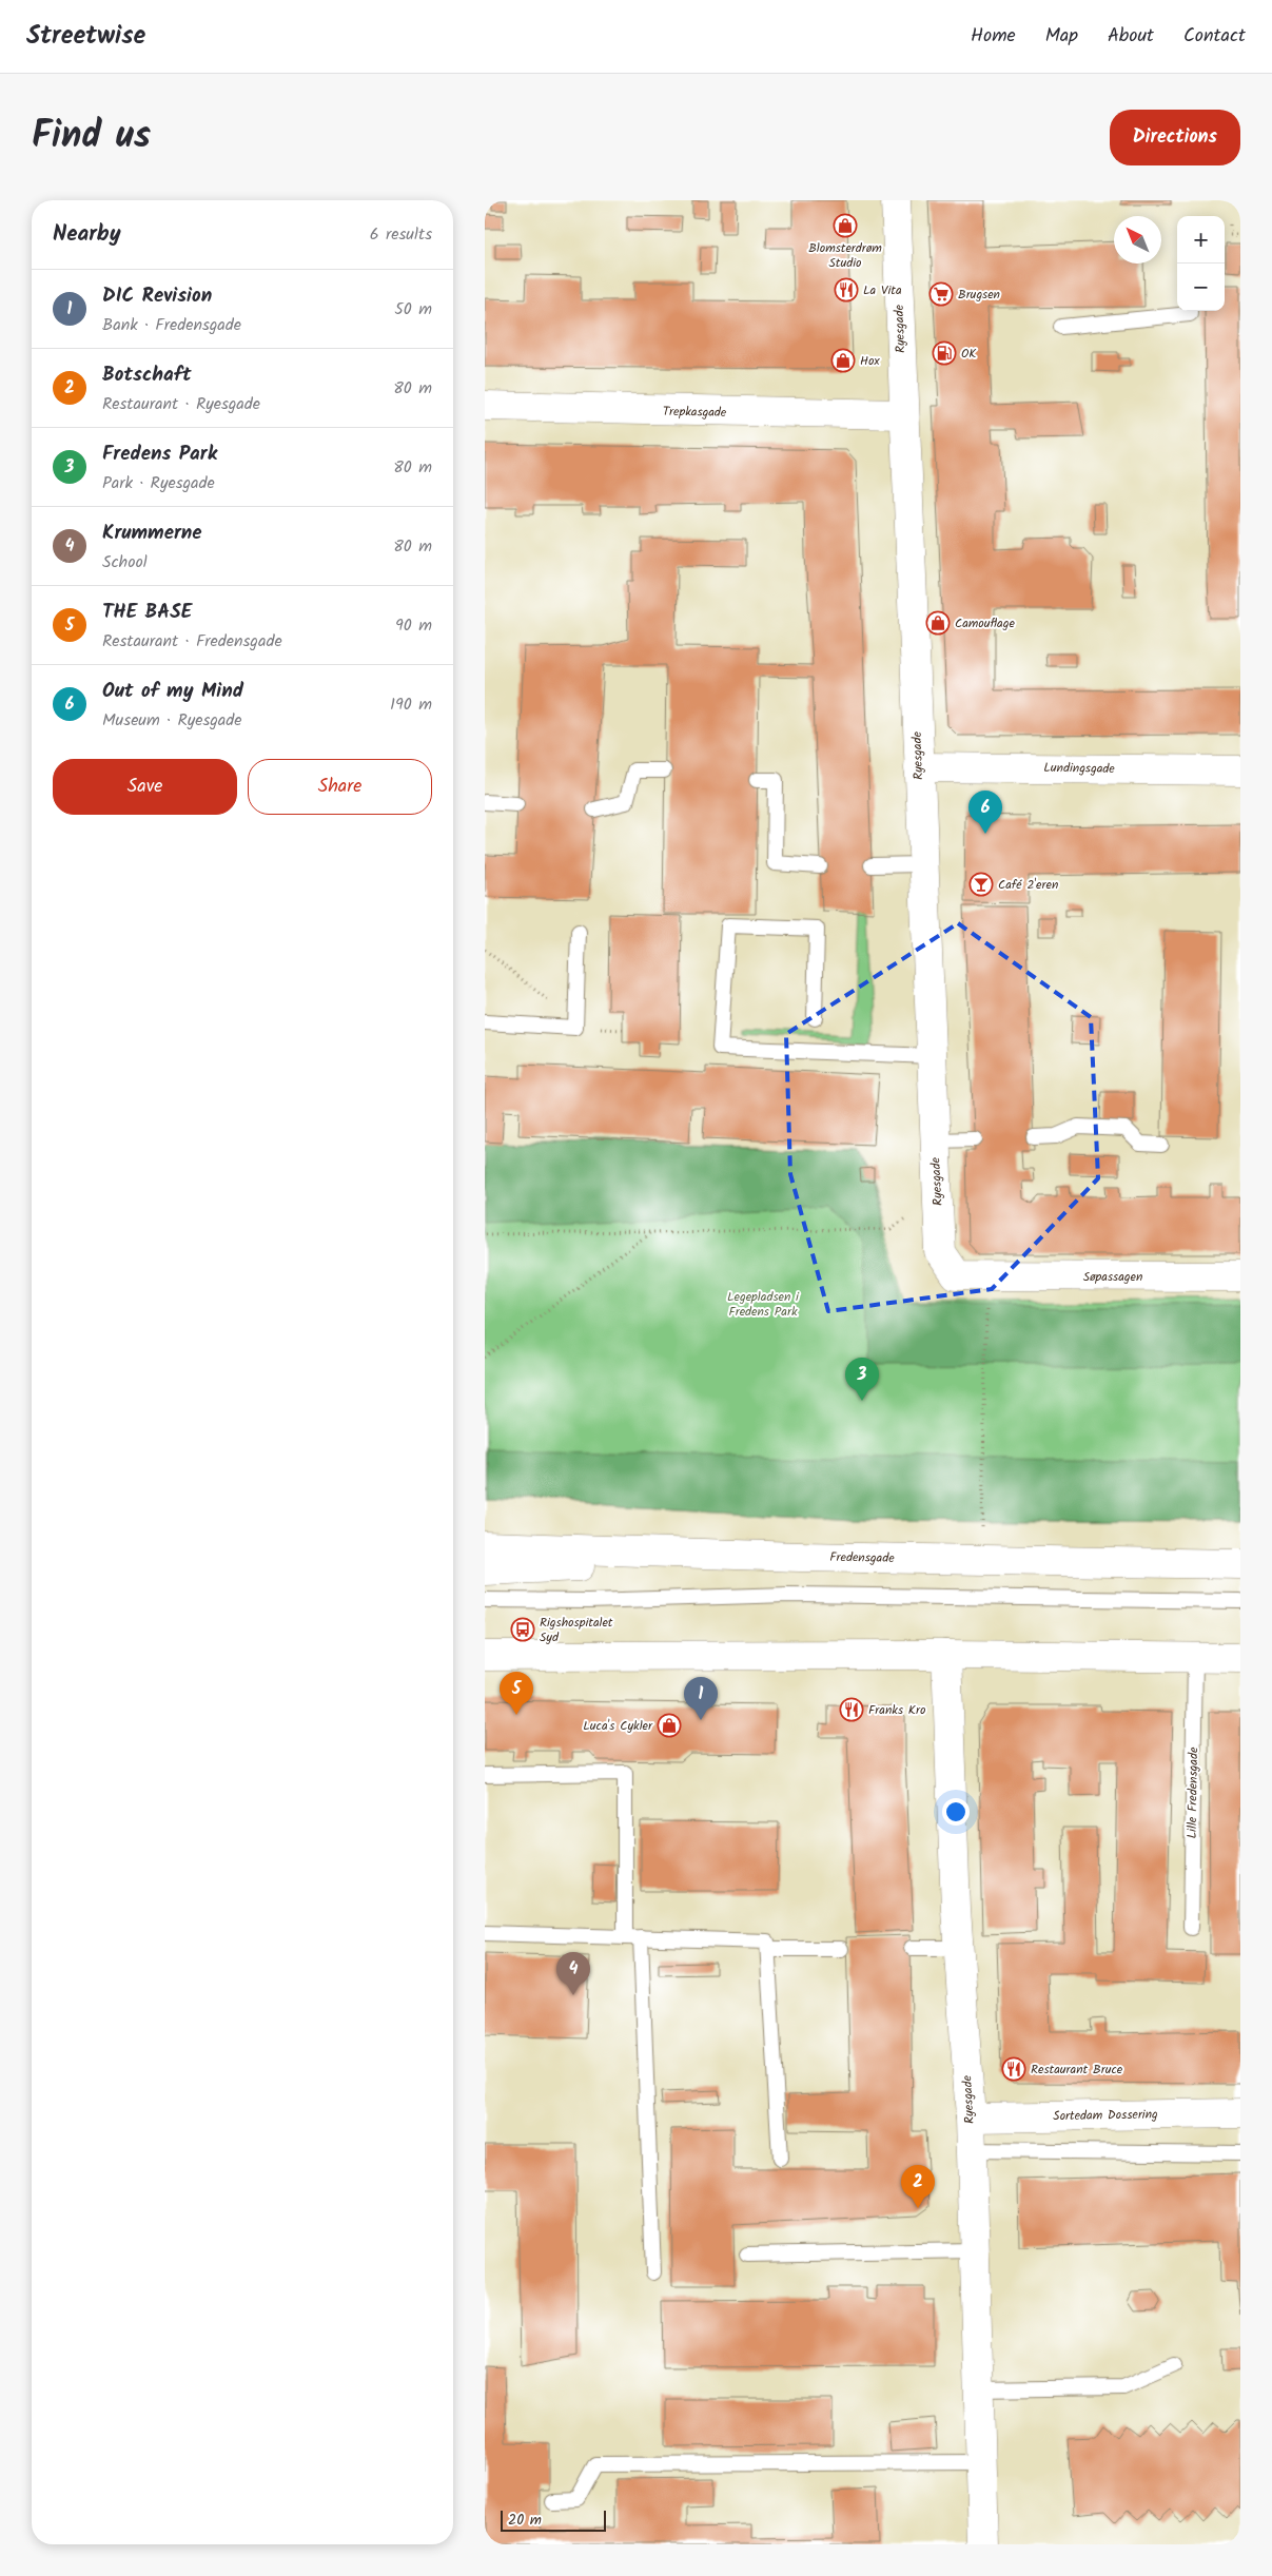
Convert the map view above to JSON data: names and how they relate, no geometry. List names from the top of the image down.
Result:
{
  "streets": {
    "street": [
      "Ryesgade",
      "Trepkasgade",
      "Lundingsgade",
      "Søpassagen",
      "Fredensgade",
      "Sortedam Dossering"
    ],
    "lane": ["Lille Fredensgade"]
  },
  "crossings": [
    ["Ryesgade", "Trepkasgade"],
    ["Ryesgade", "Lundingsgade"],
    ["Ryesgade", "Søpassagen"],
    ["Ryesgade", "Sortedam Dossering"]
  ],
  "parks": ["Legepladsen i Fredens Park"],
  "places": {
    "shop": [
      "Blomsterdrøm Studio",
      "Hox",
      "Camouflage",
      "Luca's Cykler"
    ],
    "restaurant": ["La Vita", "Franks Kro", "Restaurant Bruce"],
    "supermarket": ["Brugsen"],
    "fuel station": ["OK"],
    "bar": ["Café 2'eren"],
    "bus stop": ["Rigshospitalet Syd"]
  },
  "scale_bar": "20 m",
  "north": "top left",
  "page": {
    "header": "Streetwise",
    "nav": [
      "Home",
      "Map",
      "About",
      "Contact"
    ],
    "title": "Find us",
    "buttons": [
      "Directions",
      ["Save", "Share"]
    ],
    "heading": ["Nearby", "6 results"],
    "map_buttons": ["+", "−"],
    "list": [
      {
        "mark": "1",
        "name": "DIC Revision",
        "note": "Bank · Fredensgade",
        "value": "50 m"
      },
      {
        "mark": "2",
        "name": "Botschaft",
        "note": "Restaurant · Ryesgade",
        "value": "80 m"
      },
      {
        "mark": "3",
        "name": "Fredens Park",
        "note": "Park · Ryesgade",
        "value": "80 m"
      },
      {
        "mark": "4",
        "name": "Krummerne",
        "note": "School",
        "value": "80 m"
      },
      {
        "mark": "5",
        "name": "THE BASE",
        "note": "Restaurant · Fredensgade",
        "value": "90 m"
      },
      {
        "mark": "6",
        "name": "Out of my Mind",
        "note": "Museum · Ryesgade",
        "value": "190 m"
      }
    ],
    "pins": [
      "6",
      "3",
      "5",
      "1",
      "4",
      "2"
    ],
    "scale": "20 m"
  }
}
